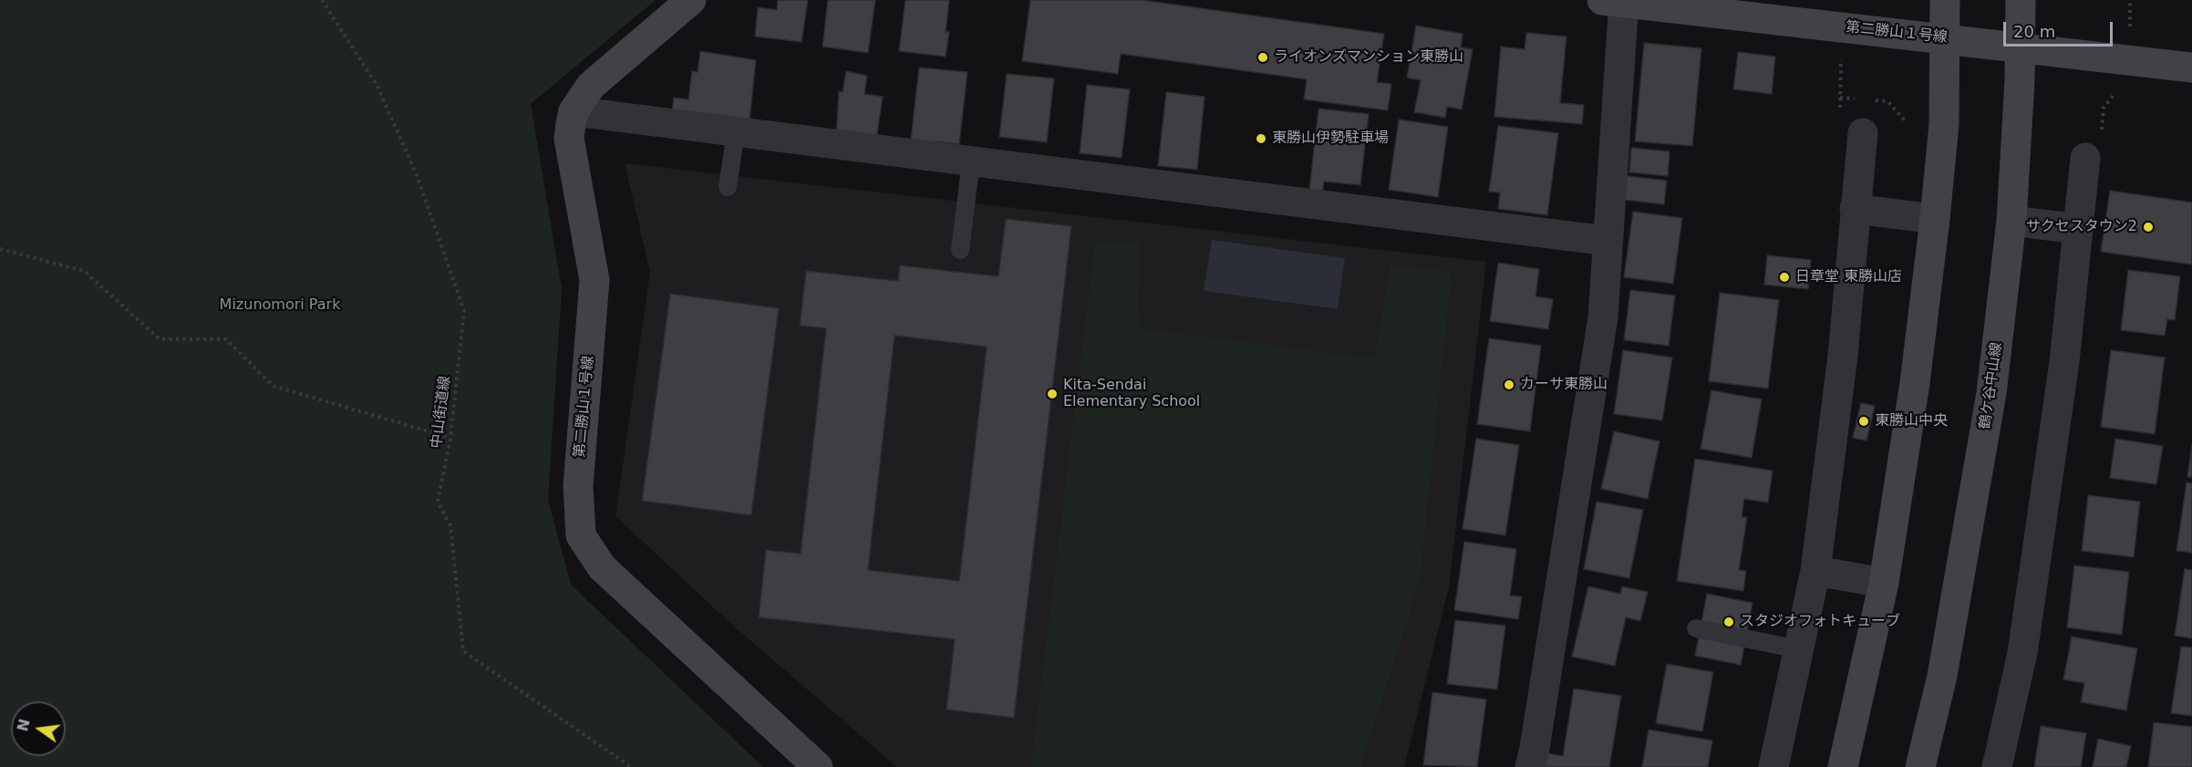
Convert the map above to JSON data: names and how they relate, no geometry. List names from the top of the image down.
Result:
{
  "streets": {
    "street": ["第二勝山１号線", "鶴ケ谷中山線"],
    "path": ["中山街道線"]
  },
  "crossings": [
    ["第二勝山１号線", "鶴ケ谷中山線"]
  ],
  "parks": ["Mizunomori Park"],
  "places": [
    "ライオンズマンション東勝山",
    "東勝山伊勢駐車場",
    "サクセスタウン2",
    "日章堂 東勝山店",
    "カーサ東勝山",
    "Kita-Sendai Elementary School",
    "東勝山中央",
    "スタジオフォトキューブ"
  ],
  "scale_bar": "20 m",
  "north": "left"
}
